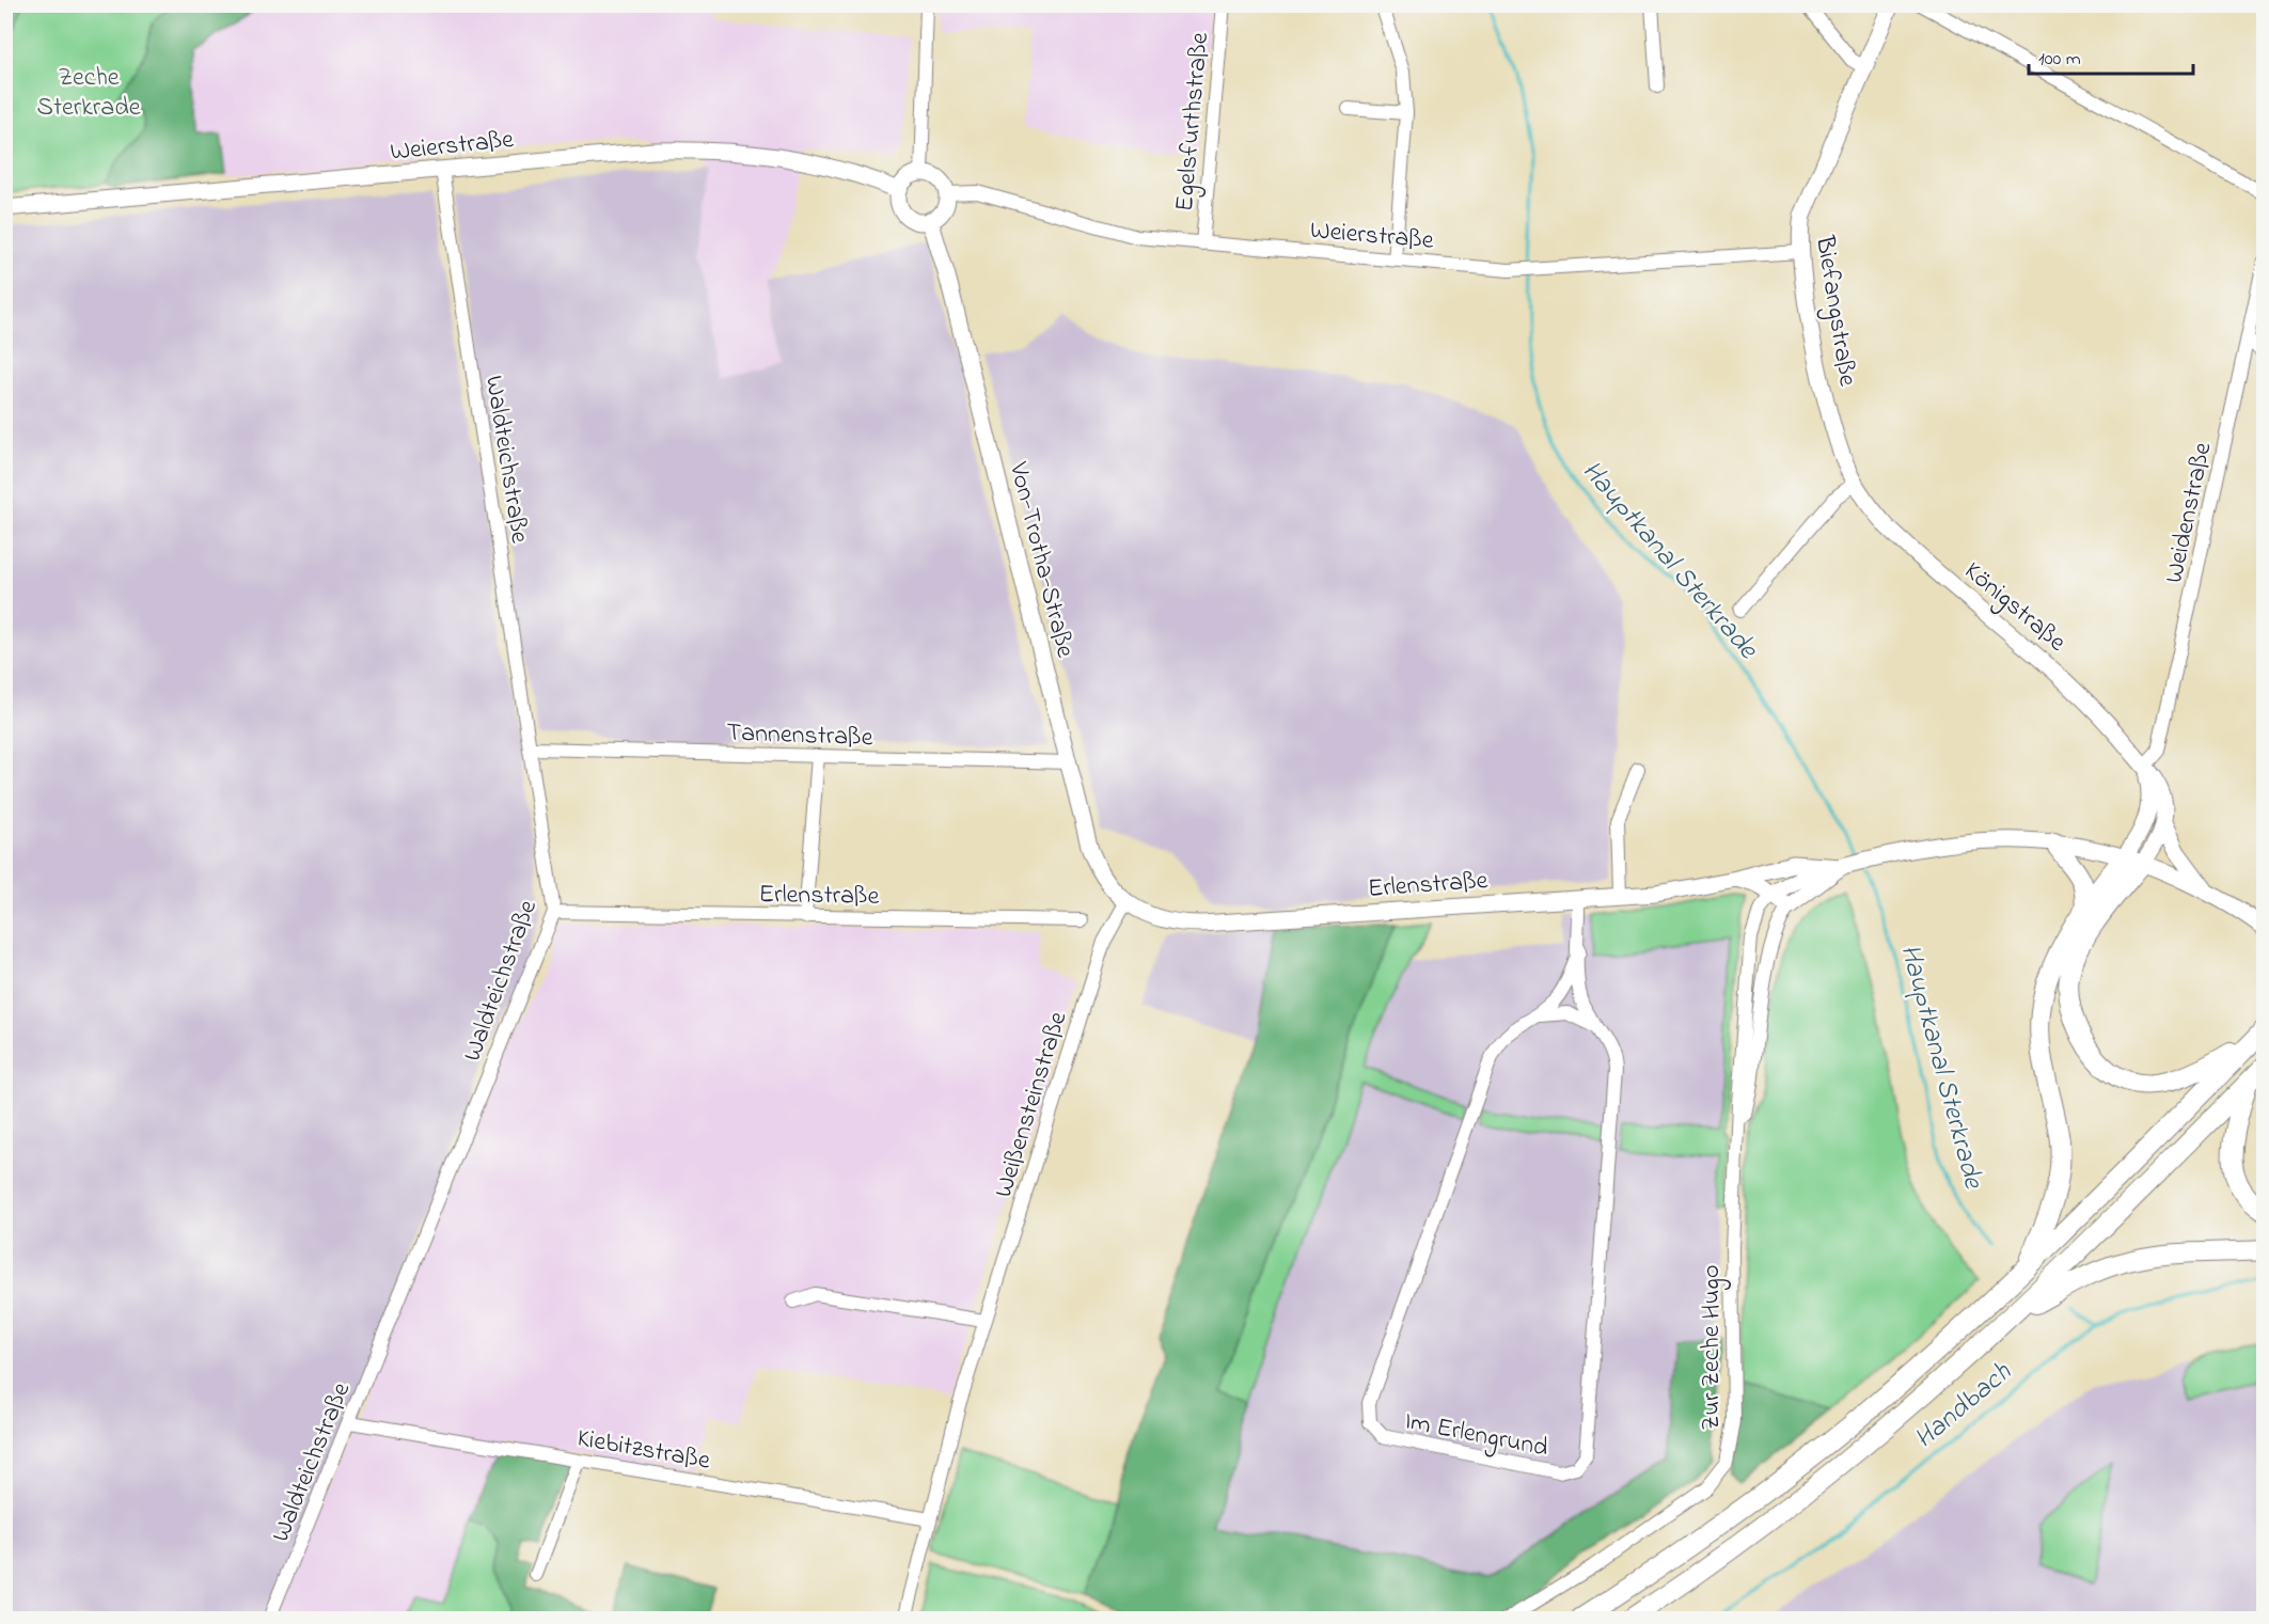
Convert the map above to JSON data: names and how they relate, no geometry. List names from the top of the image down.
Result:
{
  "streets": {
    "main road": [
      "Weierstraße",
      "Biefangstraße",
      "Von-Trotha-Straße",
      "Königstraße",
      "Erlenstraße"
    ],
    "street": [
      "Egelsfurthstraße",
      "Waldteichstraße",
      "Weidenstraße",
      "Tannenstraße",
      "Weißensteinstraße",
      "Zur Zeche Hugo",
      "Im Erlengrund",
      "Kiebitzstraße"
    ]
  },
  "crossings": [
    ["Egelsfurthstraße", "Weierstraße"],
    ["Weierstraße", "Biefangstraße"],
    ["Weierstraße", "Waldteichstraße"],
    ["Weierstraße", "Von-Trotha-Straße"],
    ["Biefangstraße", "Königstraße"],
    ["Waldteichstraße", "Tannenstraße"],
    ["Waldteichstraße", "Erlenstraße"],
    ["Waldteichstraße", "Kiebitzstraße"],
    ["Weidenstraße", "Königstraße"],
    ["Von-Trotha-Straße", "Tannenstraße"],
    ["Von-Trotha-Straße", "Erlenstraße"],
    ["Von-Trotha-Straße", "Weißensteinstraße"],
    ["Königstraße", "Erlenstraße"],
    ["Erlenstraße", "Weißensteinstraße"],
    ["Erlenstraße", "Zur Zeche Hugo"],
    ["Erlenstraße", "Im Erlengrund"],
    ["Weißensteinstraße", "Kiebitzstraße"]
  ],
  "water": ["Hauptkanal Sterkrade", "Handbach"],
  "parks": ["Zeche Sterkrade"],
  "scale_bar": "100 m"
}
